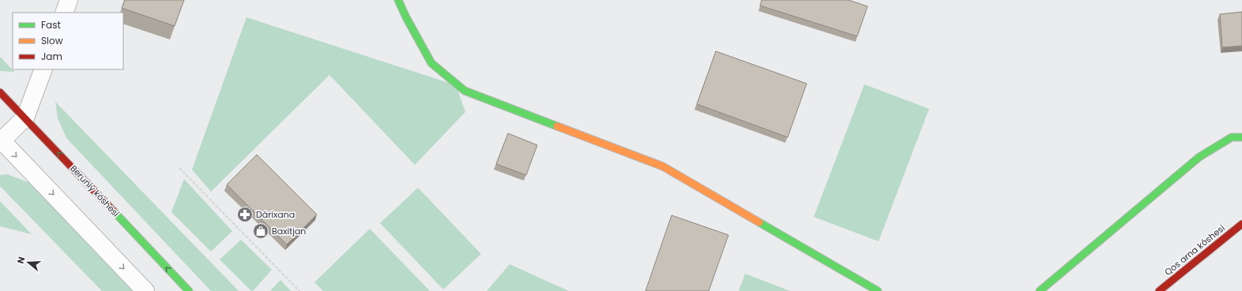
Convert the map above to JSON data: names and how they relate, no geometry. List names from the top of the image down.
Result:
{
  "streets": {
    "street": ["Beruniy kóshesi", "Qos arna kóshesi"]
  },
  "places": {
    "pharmacy": ["Dárixana"],
    "shop": ["Baxitjan"]
  },
  "legend": ["Fast", "Slow", "Jam"],
  "north": "left"
}
